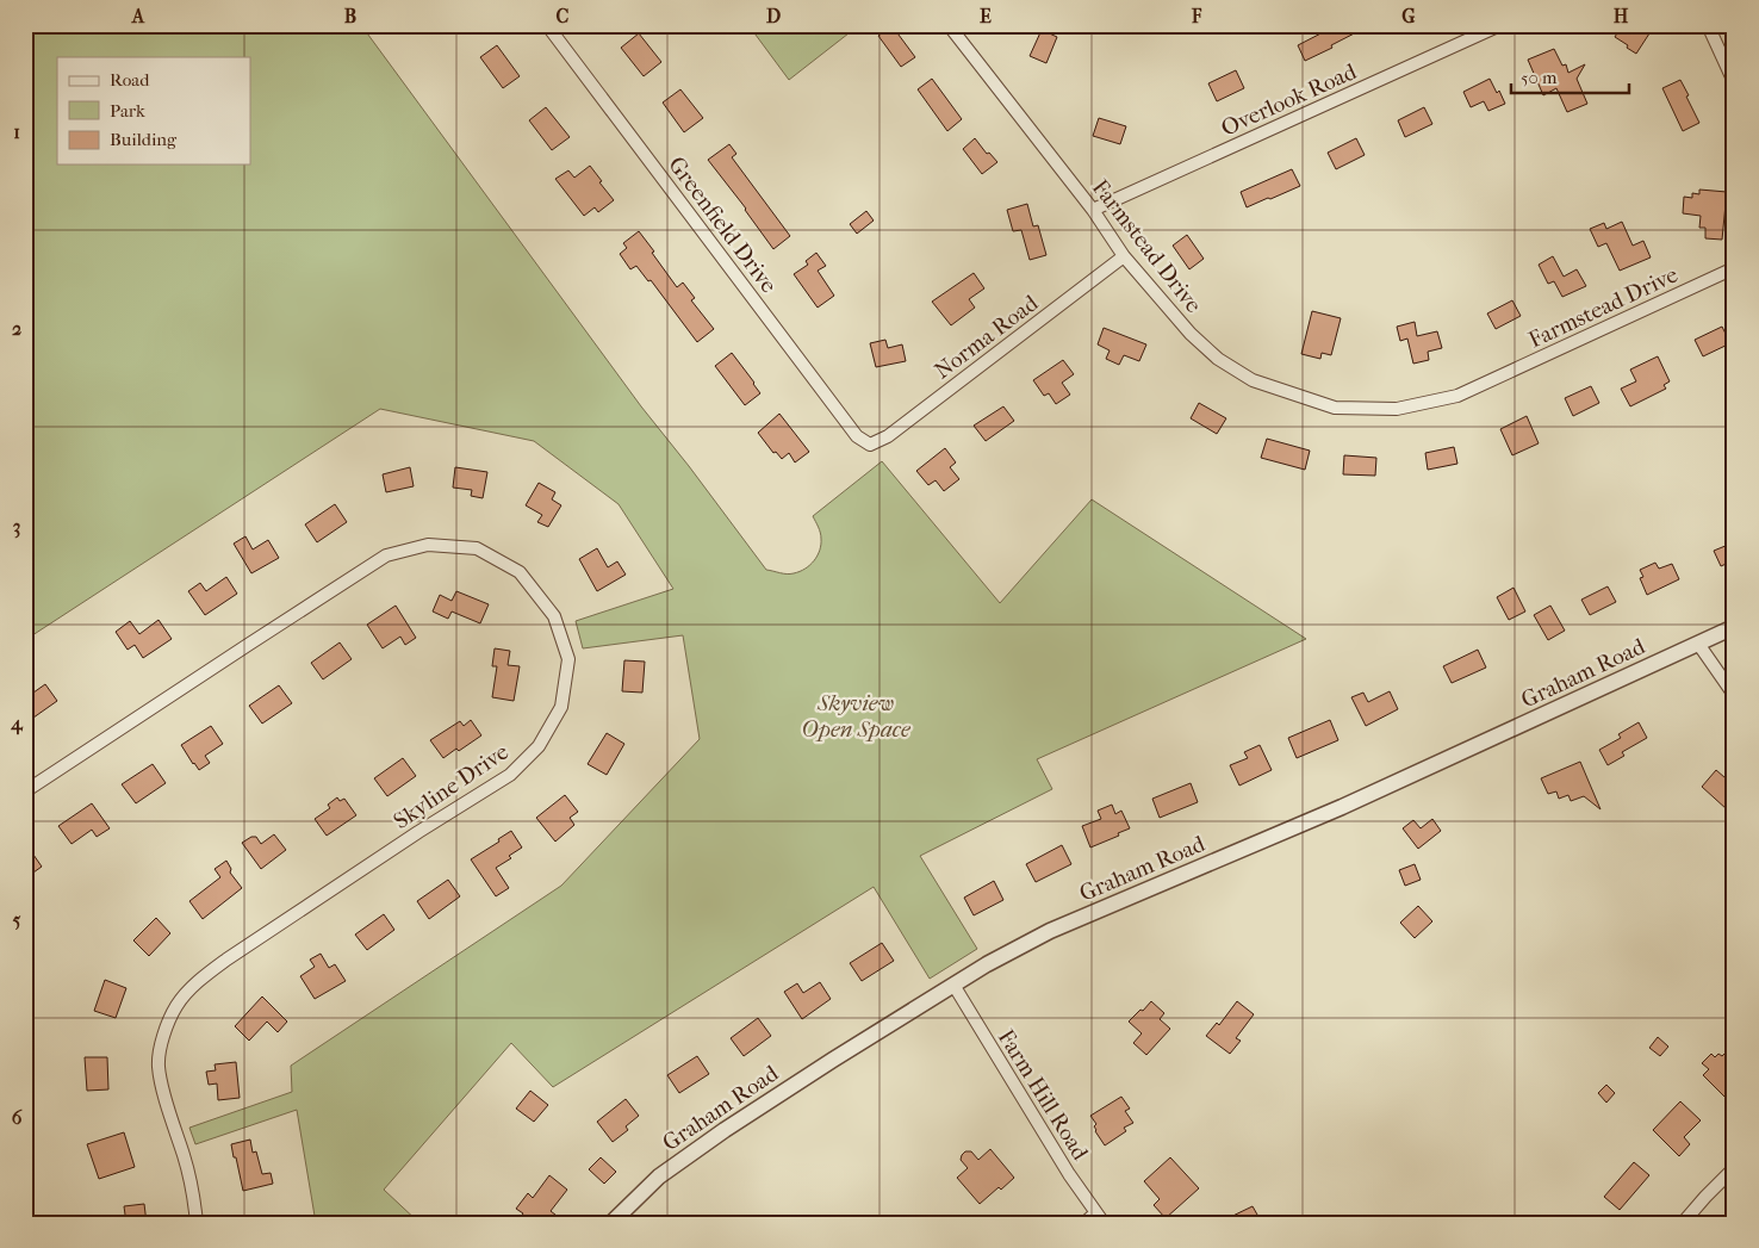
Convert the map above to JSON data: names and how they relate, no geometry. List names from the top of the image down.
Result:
{
  "streets": {
    "street": [
      "Overlook Road",
      "Greenfield Drive",
      "Farmstead Drive",
      "Norma Road",
      "Graham Road",
      "Skyline Drive",
      "Farm Hill Road"
    ]
  },
  "crossings": [
    ["Overlook Road", "Farmstead Drive"],
    ["Greenfield Drive", "Norma Road"],
    ["Farmstead Drive", "Norma Road"],
    ["Graham Road", "Farm Hill Road"]
  ],
  "parks": ["Skyview Open Space"],
  "legend": ["Road", "Park", "Building"],
  "scale_bar": "50 m",
  "grid": {
    "columns": [
      "A",
      "B",
      "C",
      "D",
      "E",
      "F",
      "G",
      "H"
    ],
    "rows": [
      "1",
      "2",
      "3",
      "4",
      "5",
      "6"
    ]
  }
}
